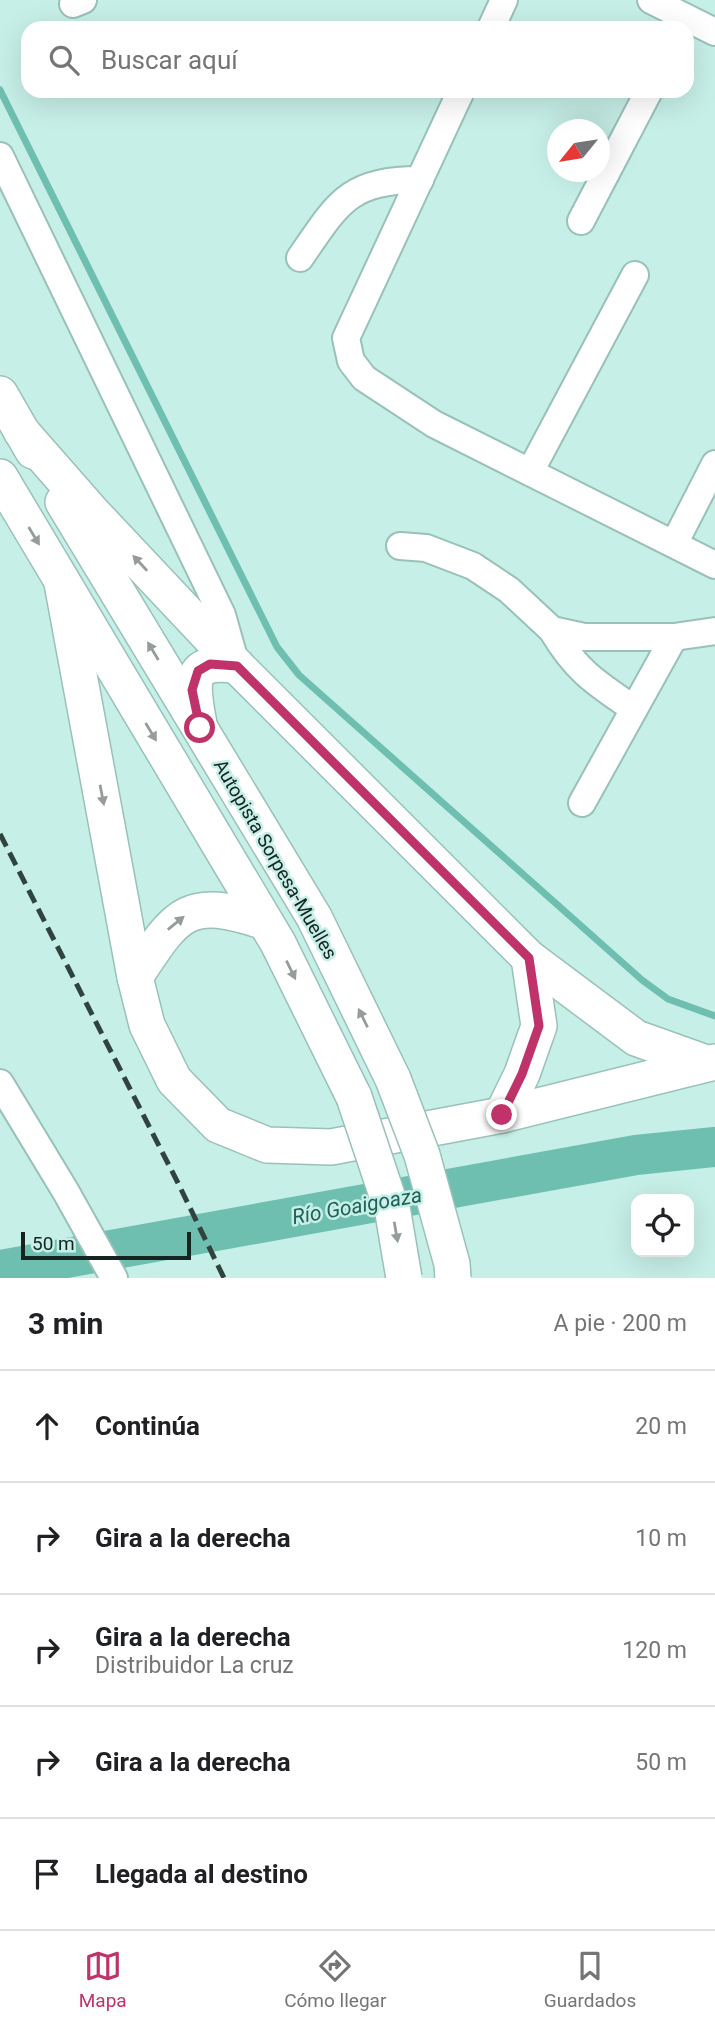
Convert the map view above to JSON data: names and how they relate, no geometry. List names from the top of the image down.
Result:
{
  "streets": {
    "main road": ["Autopista Sorpesa-Muelles"]
  },
  "water": ["Río Goaigoaza"],
  "scale_bar": "50 m",
  "north": "bottom left",
  "page": {
    "search": "Buscar aquí",
    "scale": "50 m",
    "heading": ["3 min", "A pie · 200 m"],
    "list": [
      ["Continúa", "20 m"],
      ["Gira a la derecha", "10 m"],
      ["Gira a la derecha", "Distribuidor La cruz", "120 m"],
      ["Gira a la derecha", "50 m"],
      "Llegada al destino"
    ],
    "nav": ["Mapa", "Cómo llegar", "Guardados"]
  }
}
